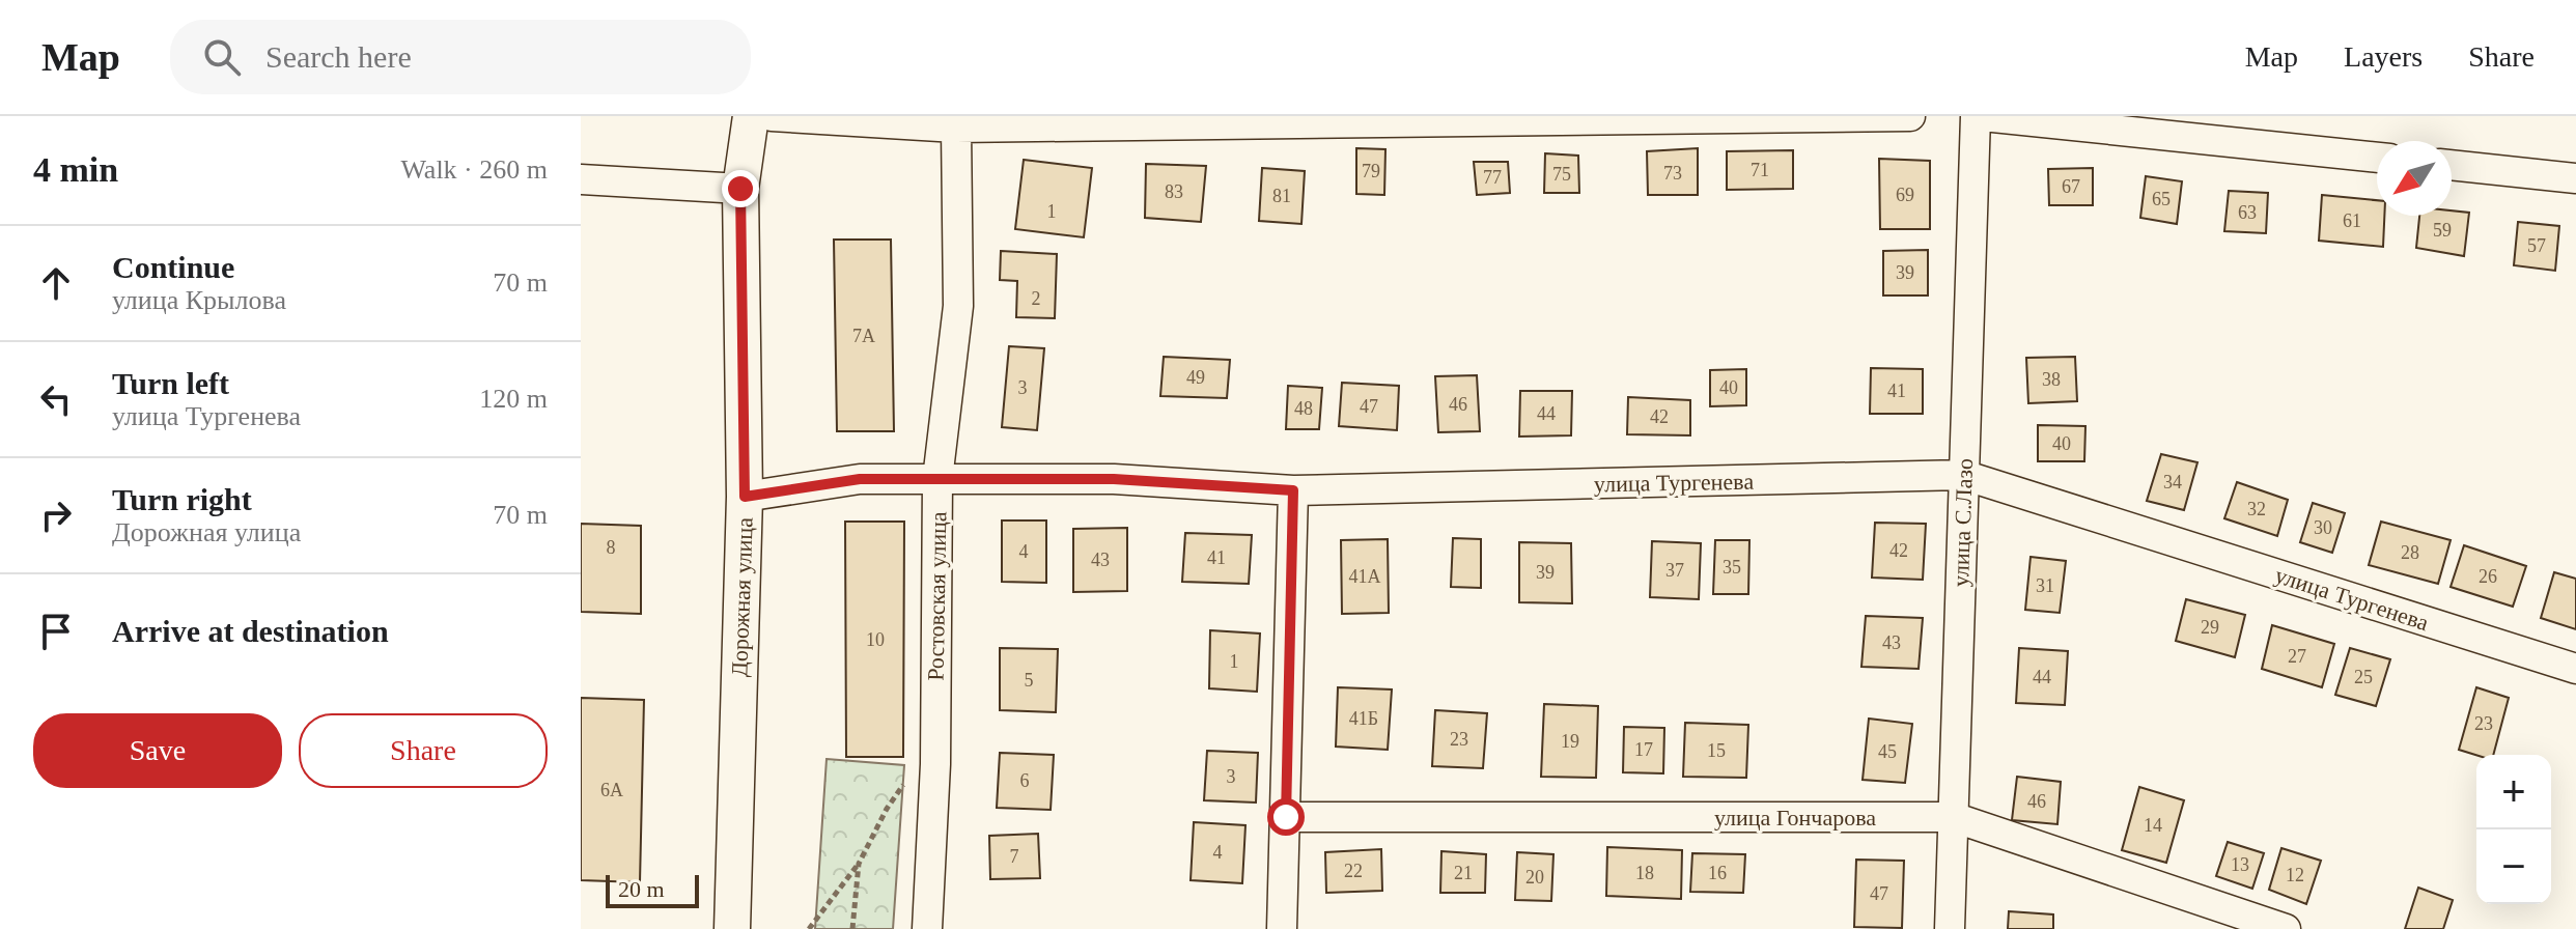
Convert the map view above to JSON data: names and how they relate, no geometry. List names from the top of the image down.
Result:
{
  "streets": {
    "street": [
      "улица Тургенева",
      "улица С.Лазо",
      "Ростовская улица",
      "Дорожная улица",
      "улица Гончарова"
    ]
  },
  "crossings": [
    ["улица Тургенева", "улица С.Лазо"],
    ["улица Тургенева", "Ростовская улица"],
    ["улица Тургенева", "Дорожная улица"],
    ["улица С.Лазо", "улица Гончарова"]
  ],
  "house_numbers": [
    "71",
    "79",
    "73",
    "75",
    "77",
    "67",
    "83",
    "69",
    "81",
    "65",
    "1",
    "63",
    "61",
    "59",
    "57",
    "39",
    "2",
    "7А",
    "49",
    "38",
    "3",
    "40",
    "41",
    "46",
    "47",
    "48",
    "44",
    "42",
    "40",
    "34",
    "32",
    "30",
    "8",
    "42",
    "4",
    "28",
    "41",
    "43",
    "35",
    "37",
    "39",
    "41А",
    "26",
    "31",
    "29",
    "10",
    "43",
    "27",
    "1",
    "44",
    "25",
    "5",
    "41Б",
    "23",
    "23",
    "19",
    "17",
    "15",
    "45",
    "3",
    "6",
    "6А",
    "46",
    "14",
    "4",
    "7",
    "13",
    "22",
    "21",
    "18",
    "16",
    "12",
    "20",
    "47"
  ],
  "scale_bar": "20 m",
  "north": "bottom left",
  "page": {
    "header": "Map",
    "search": "Search here",
    "nav": ["Map", "Layers", "Share"],
    "heading": ["4 min", "Walk · 260 m"],
    "list": [
      ["Continue", "улица Крылова", "70 m"],
      ["Turn left", "улица Тургенева", "120 m"],
      ["Turn right", "Дорожная улица", "70 m"],
      "Arrive at destination"
    ],
    "buttons": ["Save", "Share"],
    "map_buttons": ["+", "−"],
    "scale": "20 m"
  }
}
